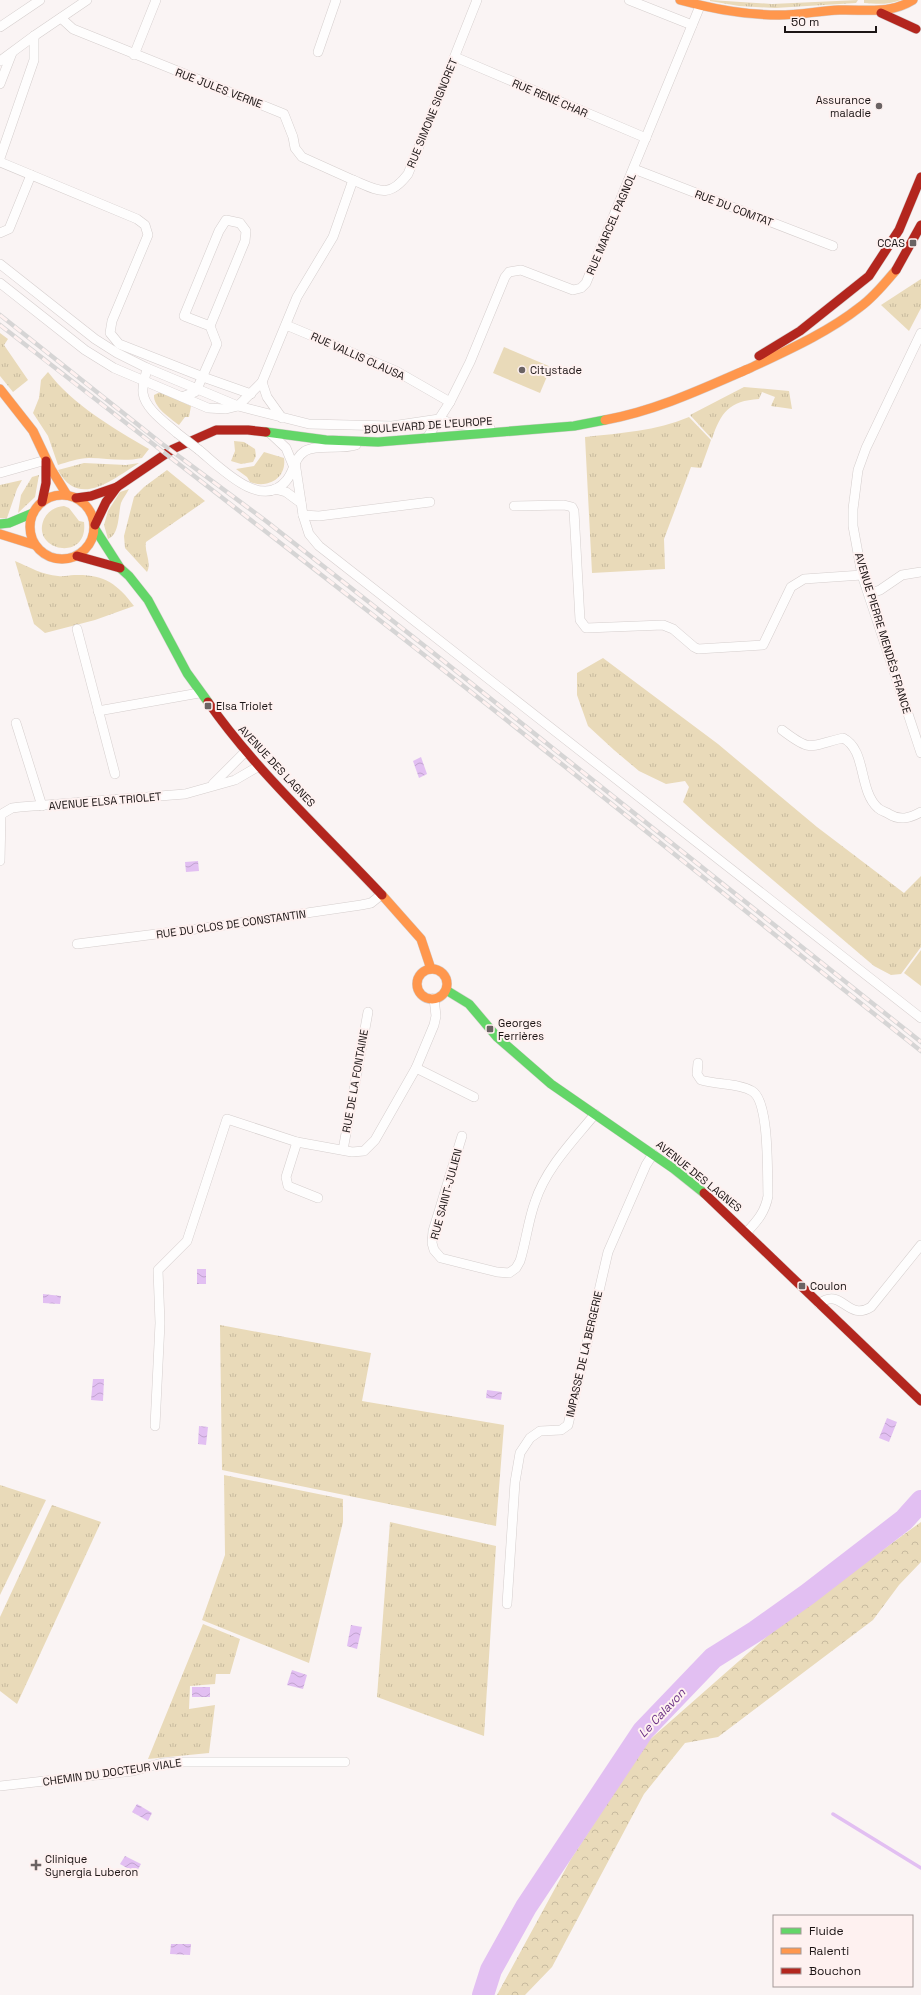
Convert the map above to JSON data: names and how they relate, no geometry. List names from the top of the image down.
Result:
{
  "streets": {
    "street": [
      "RUE JULES VERNE",
      "RUE RENÉ CHAR",
      "RUE SIMONE SIGNORET",
      "RUE DU COMTAT",
      "RUE MARCEL PAGNOL",
      "RUE VALLIS CLAUSA",
      "BOULEVARD DE L'EUROPE",
      "AVENUE PIERRE MENDÈS FRANCE",
      "AVENUE DES LAGNES",
      "AVENUE ELSA TRIOLET",
      "RUE DU CLOS DE CONSTANTIN",
      "RUE DE LA FONTAINE",
      "RUE SAINT-JULIEN",
      "IMPASSE DE LA BERGERIE",
      "CHEMIN DU DOCTEUR VIALE"
    ]
  },
  "crossings": [
    ["RUE JULES VERNE", "RUE SIMONE SIGNORET"],
    ["RUE RENÉ CHAR", "RUE SIMONE SIGNORET"],
    ["RUE RENÉ CHAR", "RUE MARCEL PAGNOL"],
    ["RUE DU COMTAT", "RUE MARCEL PAGNOL"],
    ["RUE MARCEL PAGNOL", "RUE VALLIS CLAUSA"],
    ["RUE MARCEL PAGNOL", "BOULEVARD DE L'EUROPE"],
    ["BOULEVARD DE L'EUROPE", "AVENUE DES LAGNES"],
    ["AVENUE DES LAGNES", "AVENUE ELSA TRIOLET"],
    ["AVENUE DES LAGNES", "RUE DU CLOS DE CONSTANTIN"],
    ["AVENUE DES LAGNES", "RUE SAINT-JULIEN"],
    ["AVENUE DES LAGNES", "IMPASSE DE LA BERGERIE"]
  ],
  "water": ["Le Calavon"],
  "places": {
    "other": ["Assurance maladie", "Citystade"],
    "transit": [
      "CCAS",
      "Elsa Triolet",
      "Georges Ferrières",
      "Coulon"
    ],
    "health": ["Clinique Synergia Luberon"]
  },
  "legend": ["Fluide", "Ralenti", "Bouchon"],
  "scale_bar": "50 m"
}
